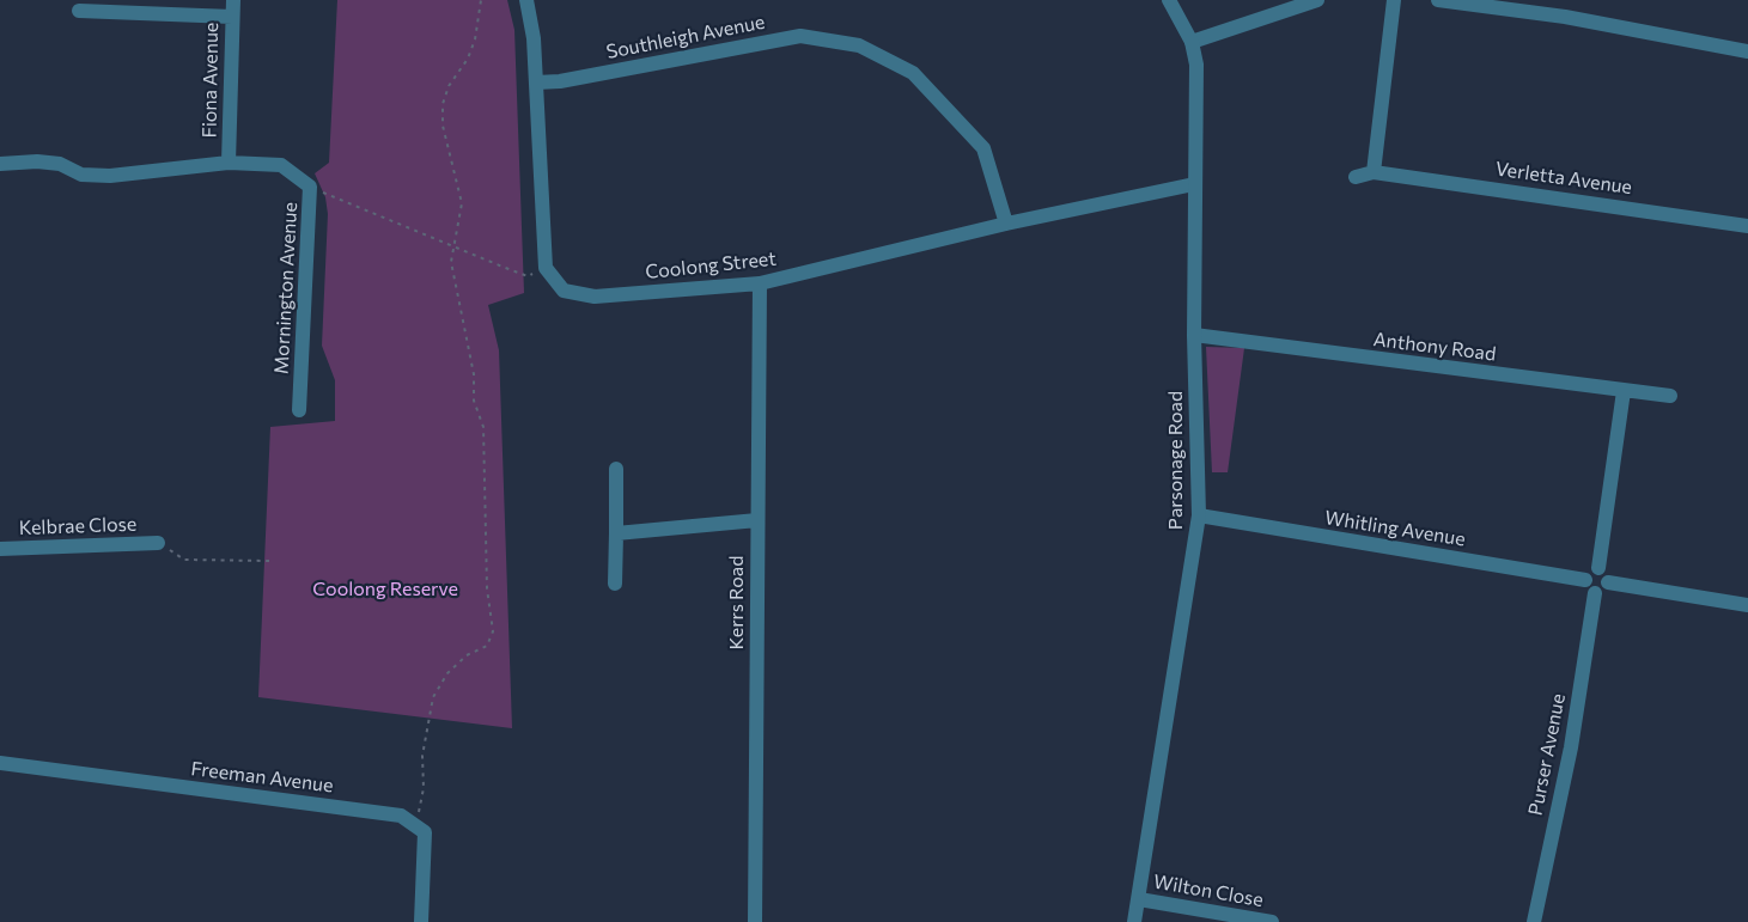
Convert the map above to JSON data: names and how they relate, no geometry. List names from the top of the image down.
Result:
{
  "streets": {
    "street": [
      "Southleigh Avenue",
      "Fiona Avenue",
      "Verletta Avenue",
      "Coolong Street",
      "Mornington Avenue",
      "Anthony Road",
      "Parsonage Road",
      "Kelbrae Close",
      "Whitling Avenue",
      "Kerrs Road",
      "Purser Avenue",
      "Freeman Avenue",
      "Wilton Close"
    ]
  },
  "crossings": [
    ["Southleigh Avenue", "Coolong Street"],
    ["Fiona Avenue", "Mornington Avenue"],
    ["Coolong Street", "Parsonage Road"],
    ["Coolong Street", "Kerrs Road"],
    ["Anthony Road", "Parsonage Road"],
    ["Parsonage Road", "Whitling Avenue"],
    ["Parsonage Road", "Wilton Close"],
    ["Whitling Avenue", "Purser Avenue"]
  ],
  "parks": ["Coolong Reserve"]
}
